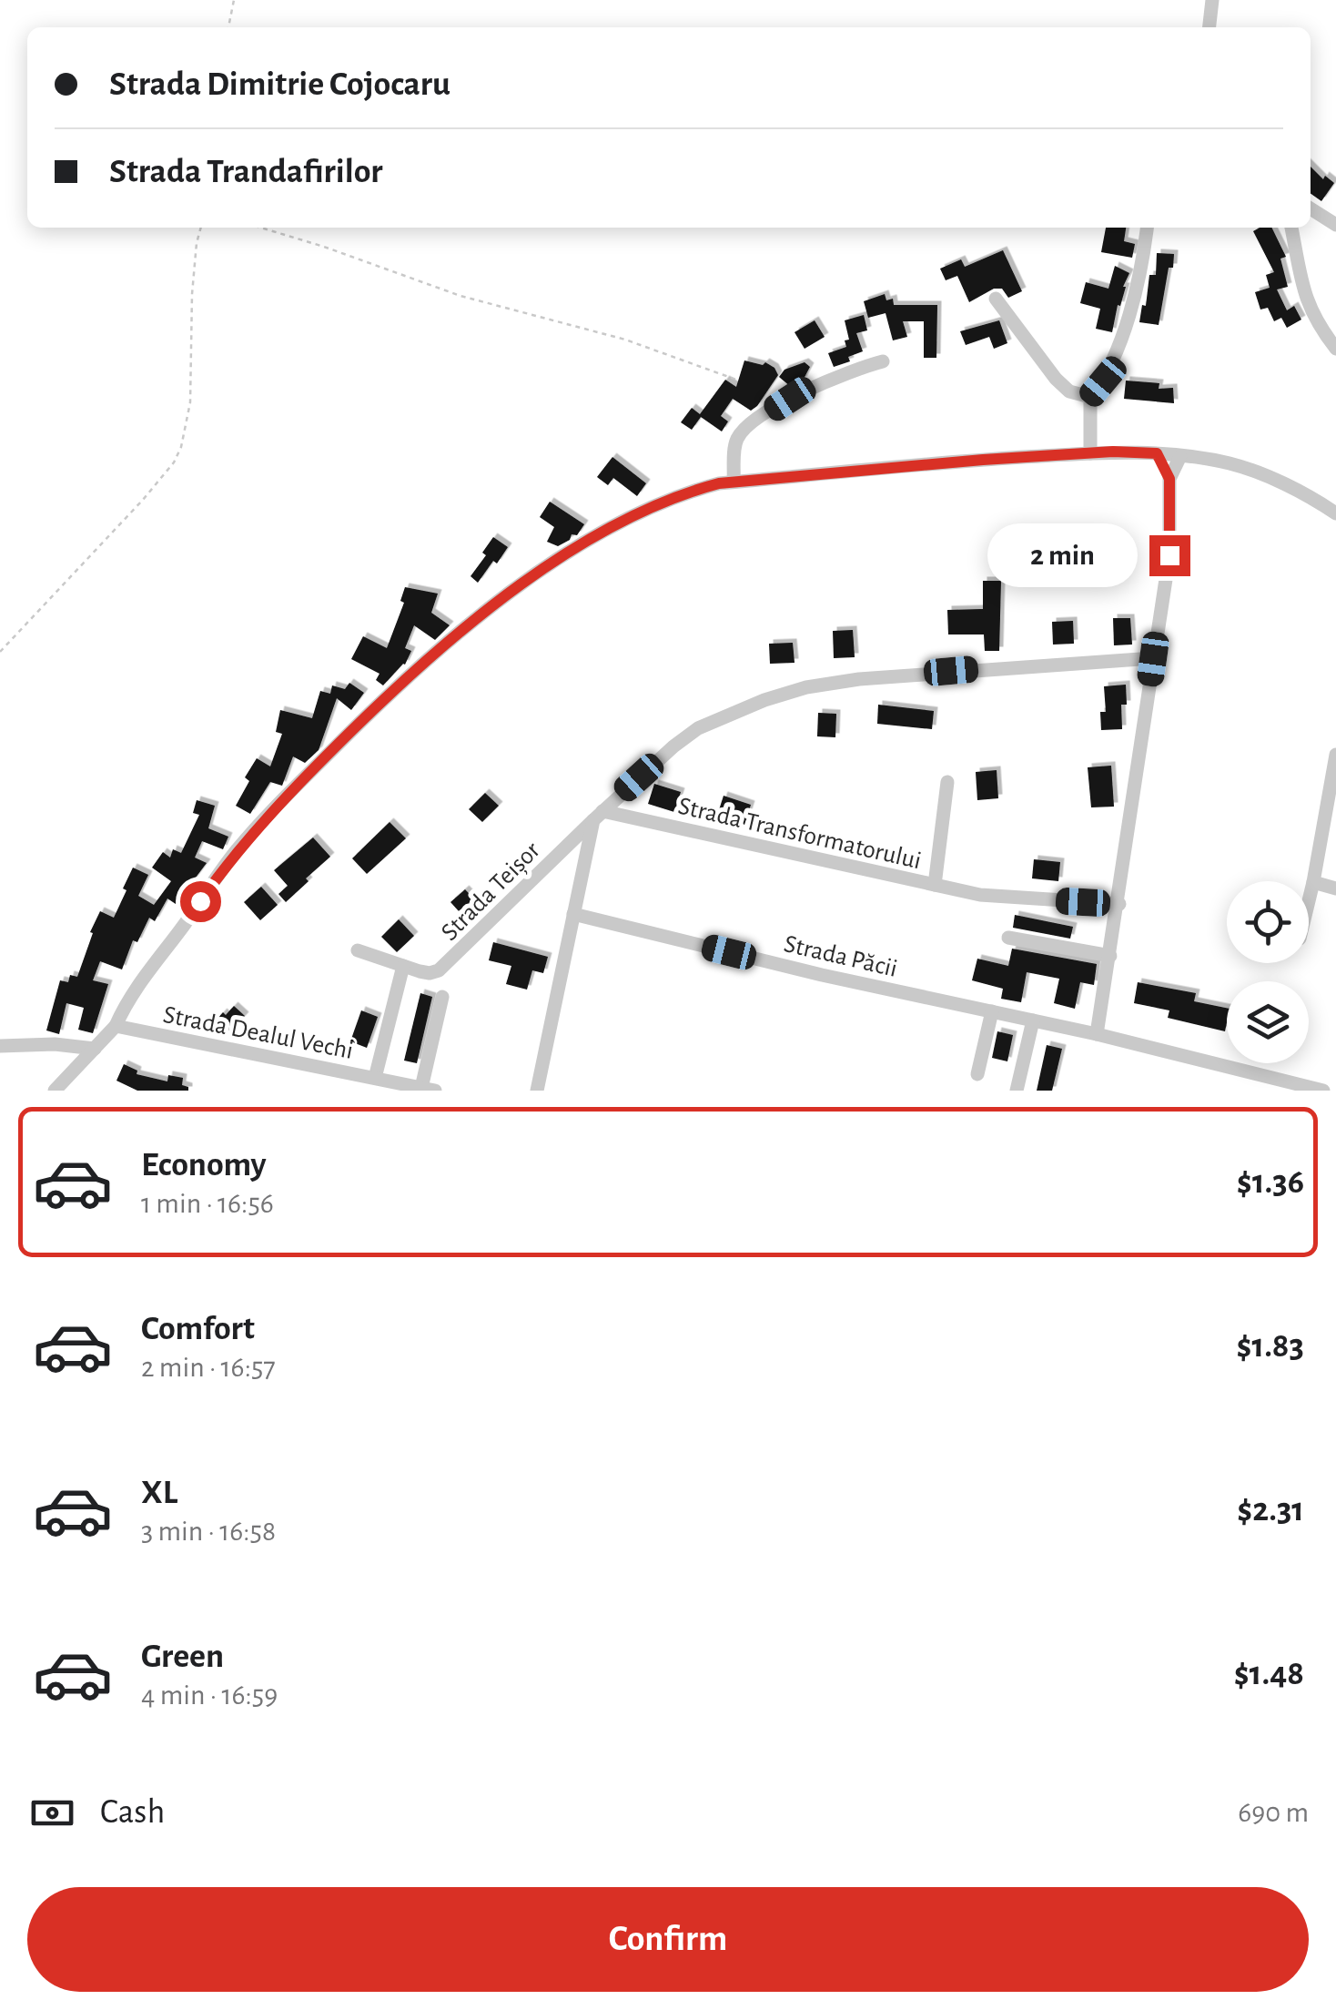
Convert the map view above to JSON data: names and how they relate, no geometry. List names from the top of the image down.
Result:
{
  "streets": {
    "street": [
      "Strada Transformatorului",
      "Strada Teișor",
      "Strada Păcii",
      "Strada Dealul Vechi"
    ]
  },
  "crossings": [
    ["Strada Transformatorului", "Strada Teișor"]
  ],
  "page": {
    "banner": ["Strada Dimitrie Cojocaru", "Strada Trandafirilor"],
    "bubble": "2 min",
    "list": [
      {
        "name": "Economy",
        "note": "1 min · 16:56",
        "value": "$1.36"
      },
      {
        "name": "Comfort",
        "note": "2 min · 16:57",
        "value": "$1.83"
      },
      {
        "name": "XL",
        "note": "3 min · 16:58",
        "value": "$2.31"
      },
      {
        "name": "Green",
        "note": "4 min · 16:59",
        "value": "$1.48"
      }
    ],
    "pay": ["Cash", "690 m"],
    "buttons": "Confirm"
  }
}
